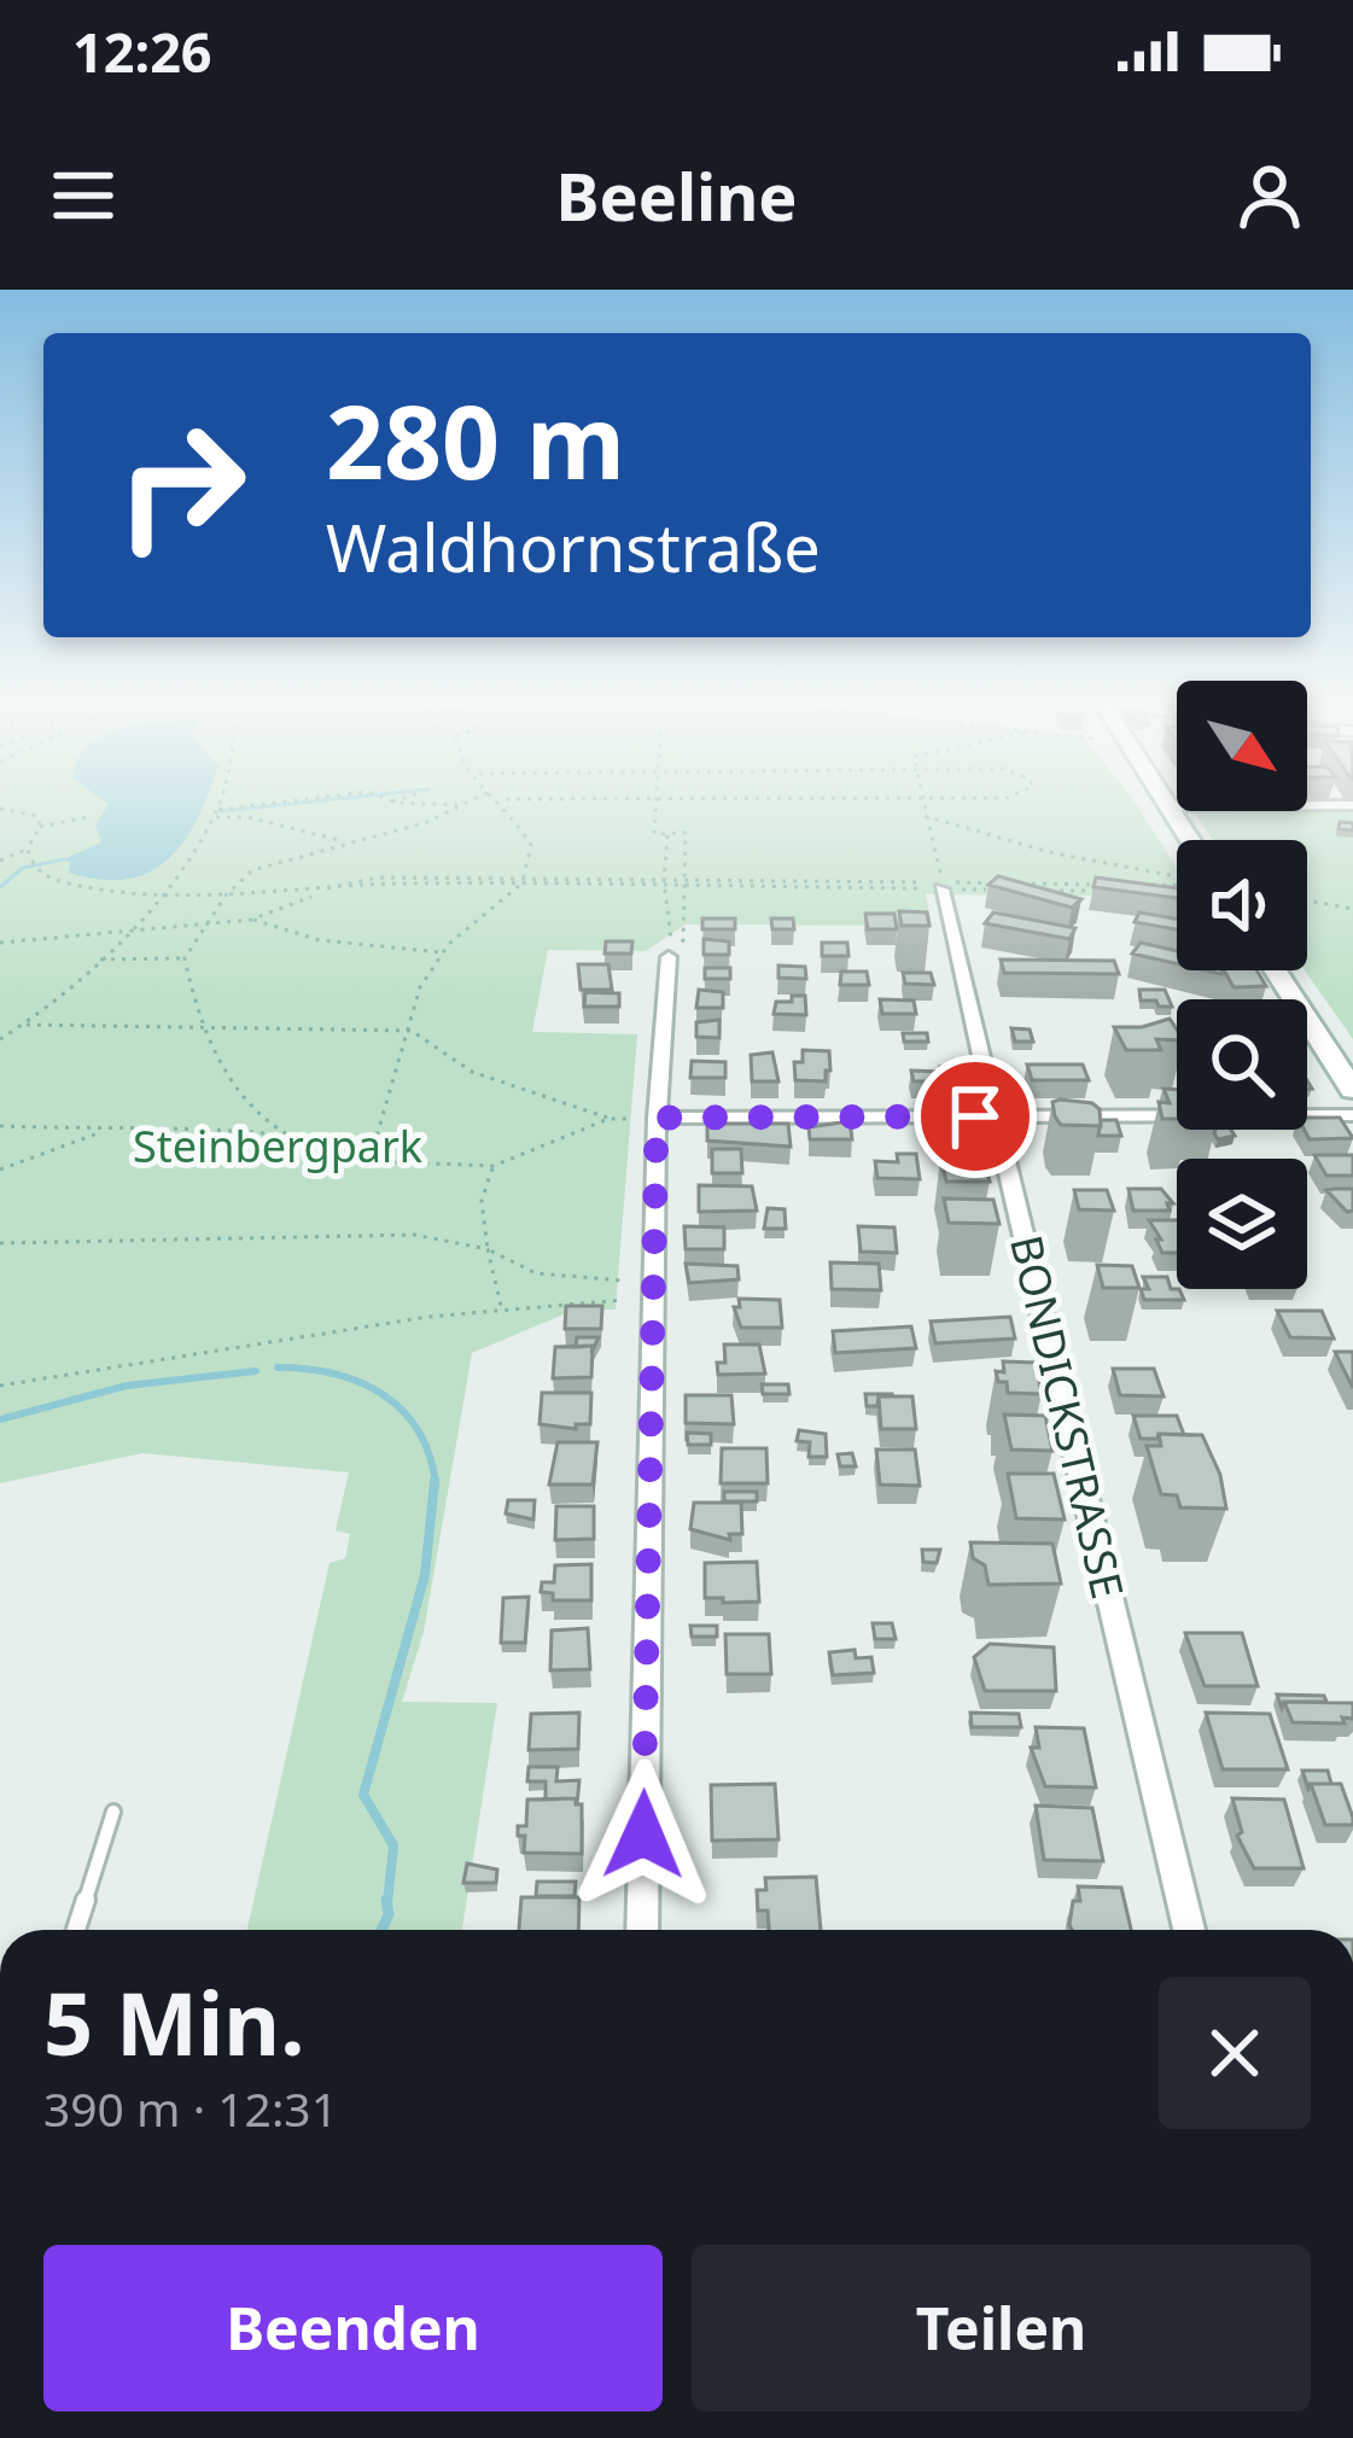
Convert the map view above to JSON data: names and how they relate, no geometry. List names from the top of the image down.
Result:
{
  "streets": {
    "street": ["BONDICKSTRASSE"]
  },
  "parks": ["Steinbergpark"],
  "north": "bottom right",
  "page": {
    "status": "12:26",
    "header": "Beeline",
    "turn": ["280 m", "Waldhornstraße"],
    "heading": ["5 Min.", "390 m · 12:31"],
    "buttons": ["Beenden", "Teilen"]
  }
}
